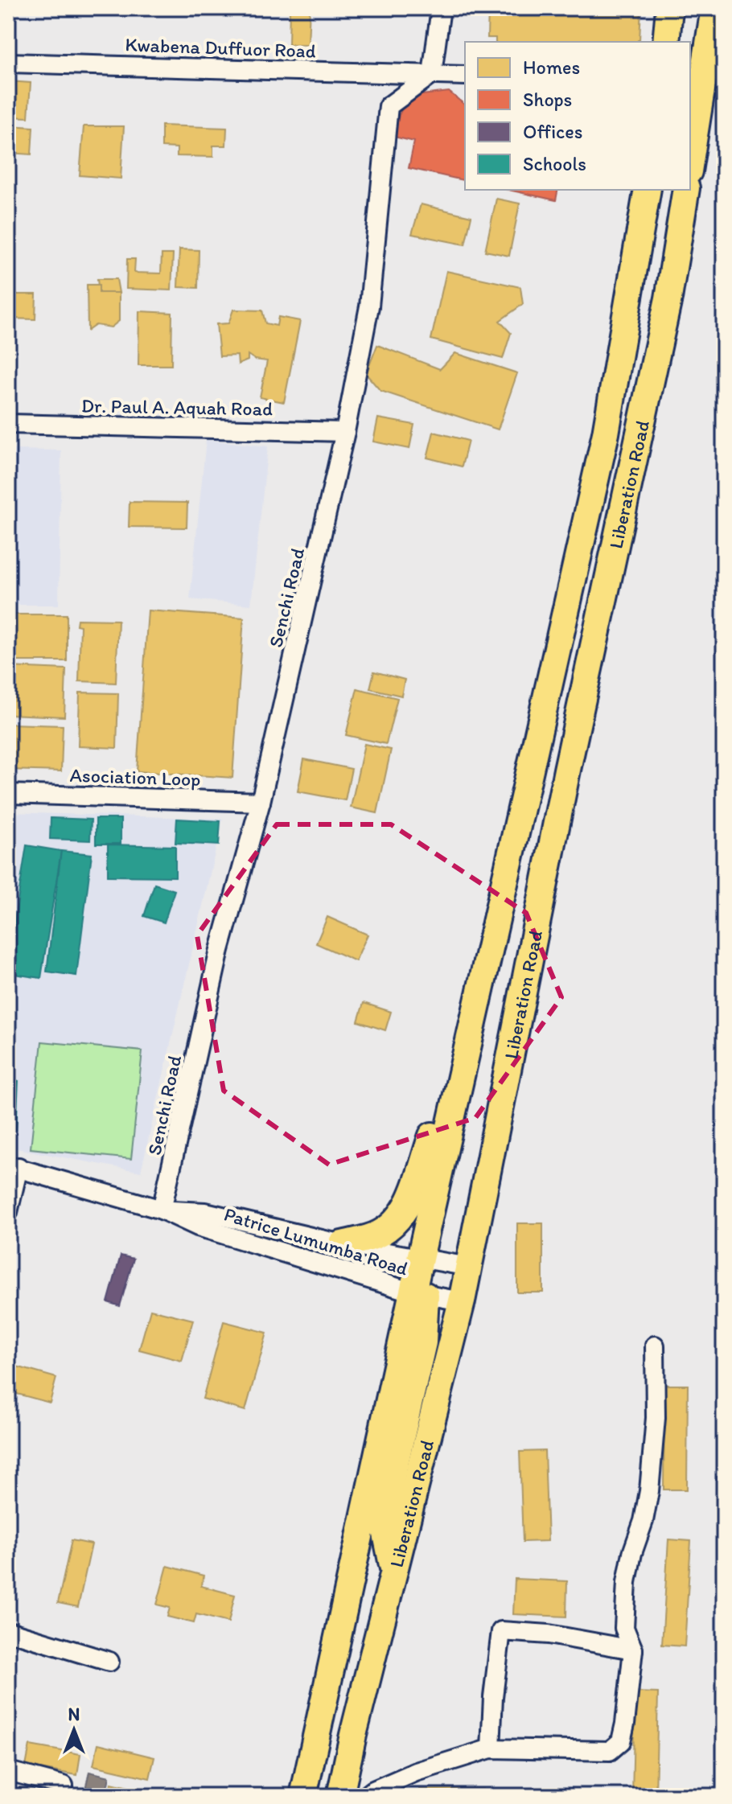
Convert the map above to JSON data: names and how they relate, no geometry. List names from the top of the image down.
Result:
{
  "streets": {
    "highway": ["Liberation Road"],
    "street": [
      "Kwabena Duffuor Road",
      "Dr. Paul A. Aquah Road",
      "Senchi Road",
      "Asociation Loop",
      "Patrice Lumumba Road"
    ]
  },
  "crossings": [
    ["Kwabena Duffuor Road", "Senchi Road"],
    ["Dr. Paul A. Aquah Road", "Senchi Road"],
    ["Liberation Road", "Patrice Lumumba Road"],
    ["Senchi Road", "Asociation Loop"],
    ["Senchi Road", "Patrice Lumumba Road"]
  ],
  "legend": [
    "Homes",
    "Shops",
    "Offices",
    "Schools"
  ],
  "north": "top"
}
